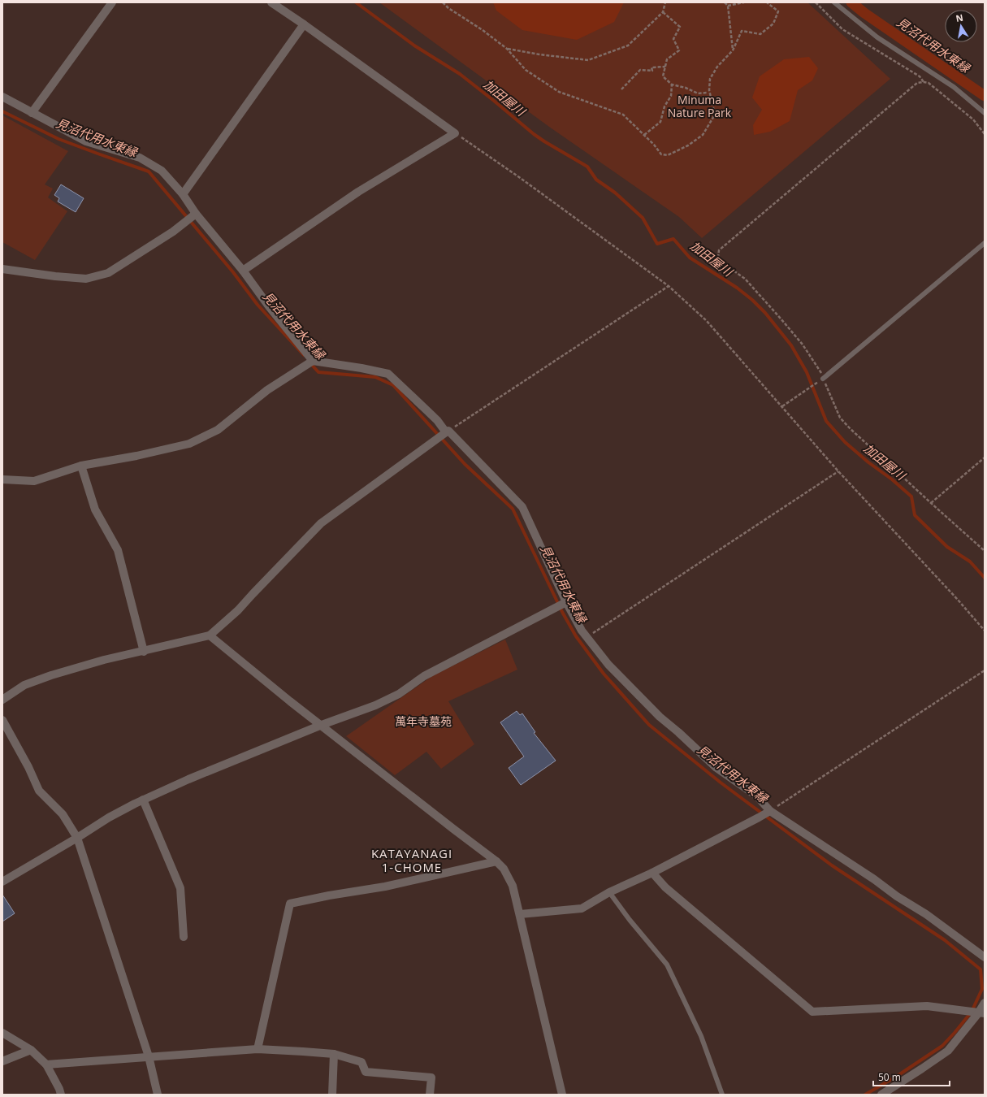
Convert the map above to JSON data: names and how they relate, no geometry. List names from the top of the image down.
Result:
{
  "districts": ["KATAYANAGI 1-CHOME"],
  "water": ["見沼代用水東縁", "加田屋川"],
  "parks": ["Minuma Nature Park", "萬年寺墓苑"],
  "scale_bar": "50 m",
  "north": "top"
}
